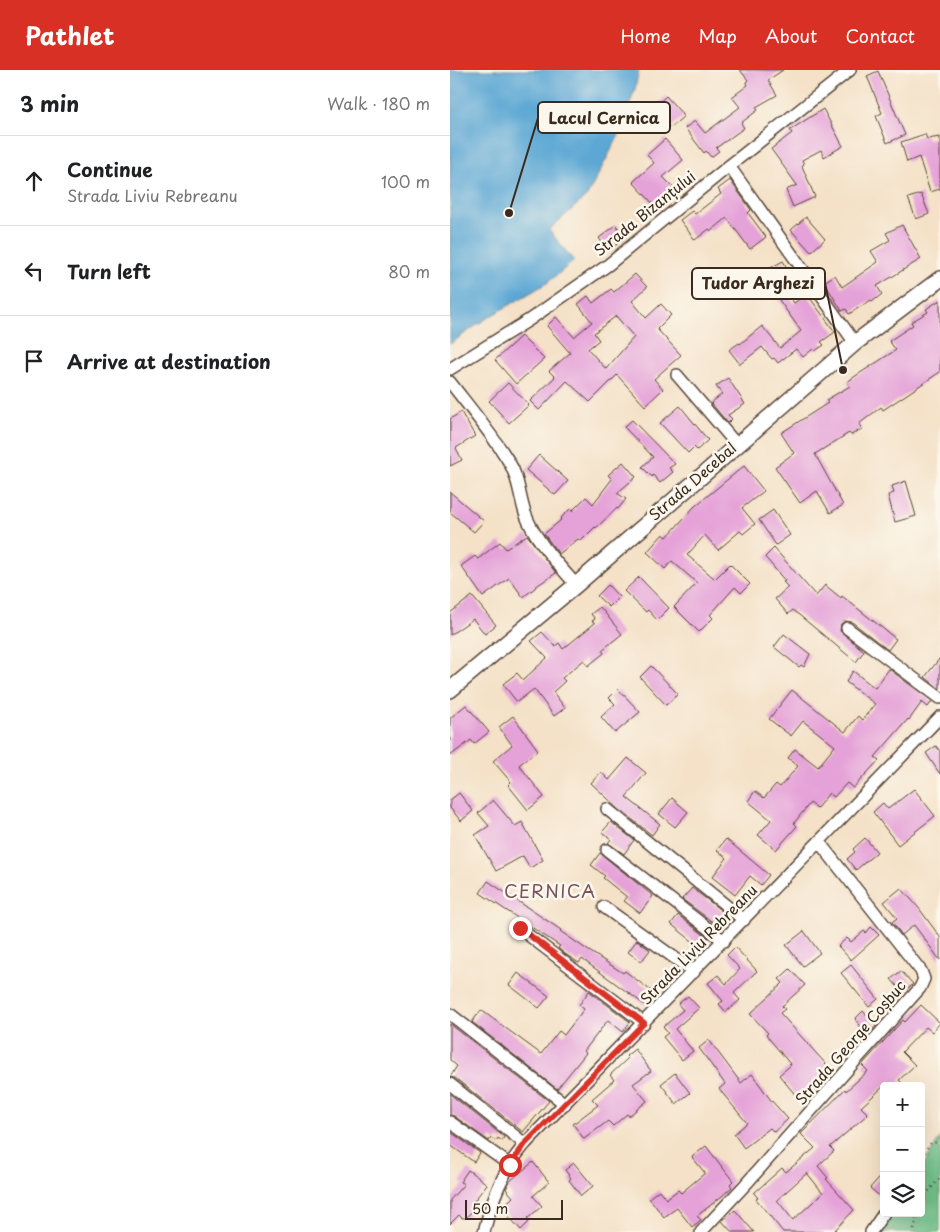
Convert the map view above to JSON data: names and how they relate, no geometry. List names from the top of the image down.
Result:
{
  "streets": {
    "main road": ["Strada Decebal"],
    "street": ["Strada Bizanțului", "Strada Liviu Rebreanu", "Strada George Coșbuc"]
  },
  "crossings": [
    ["Strada Liviu Rebreanu", "Strada George Coșbuc"]
  ],
  "districts": ["CERNICA"],
  "places": ["Lacul Cernica", "Tudor Arghezi"],
  "scale_bar": "50 m",
  "page": {
    "header": "Pathlet",
    "nav": [
      "Home",
      "Map",
      "About",
      "Contact"
    ],
    "heading": ["3 min", "Walk · 180 m"],
    "list": [
      ["Continue", "Strada Liviu Rebreanu", "100 m"],
      ["Turn left", "80 m"],
      "Arrive at destination"
    ],
    "map_buttons": ["+", "−"],
    "scale": "50 m"
  }
}
